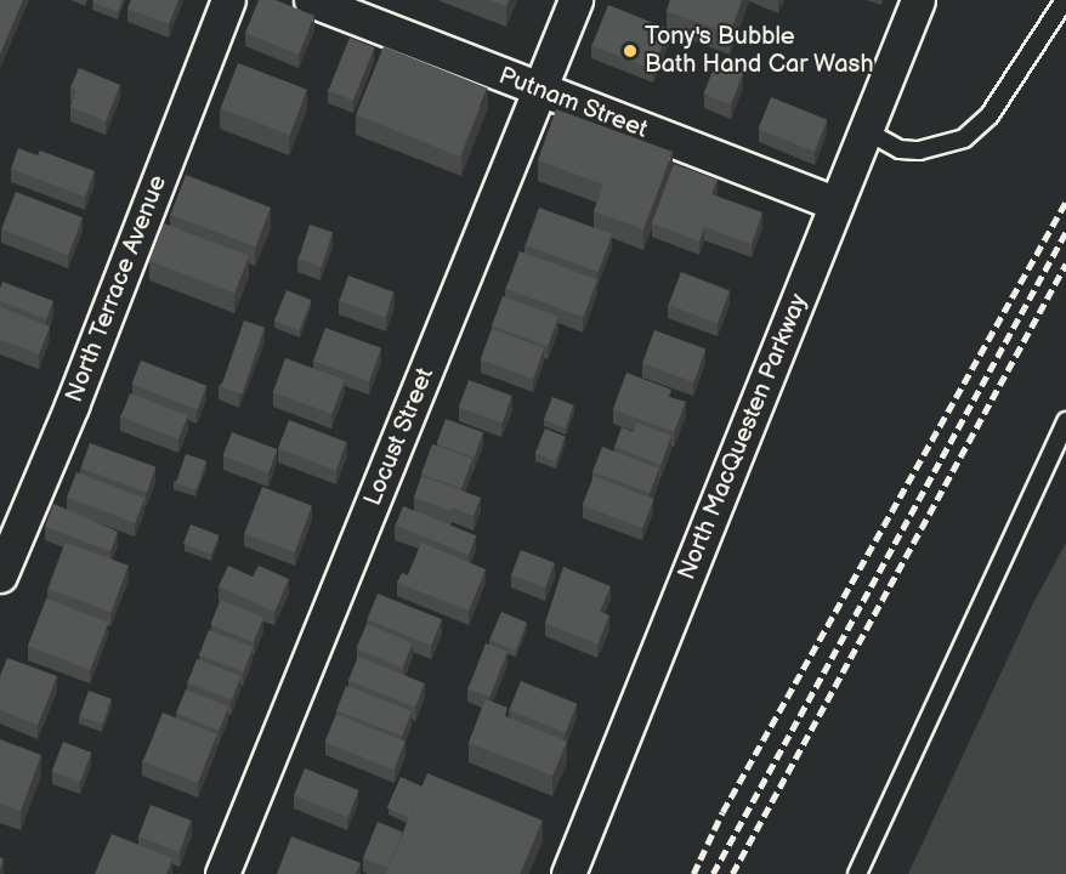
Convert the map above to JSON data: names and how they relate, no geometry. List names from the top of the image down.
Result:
{
  "streets": {
    "street": [
      "Putnam Street",
      "North Terrace Avenue",
      "Locust Street",
      "North MacQuesten Parkway"
    ]
  },
  "crossings": [
    ["Putnam Street", "Locust Street"],
    ["Putnam Street", "North MacQuesten Parkway"]
  ],
  "places": ["Tony's Bubble Bath Hand Car Wash"]
}
